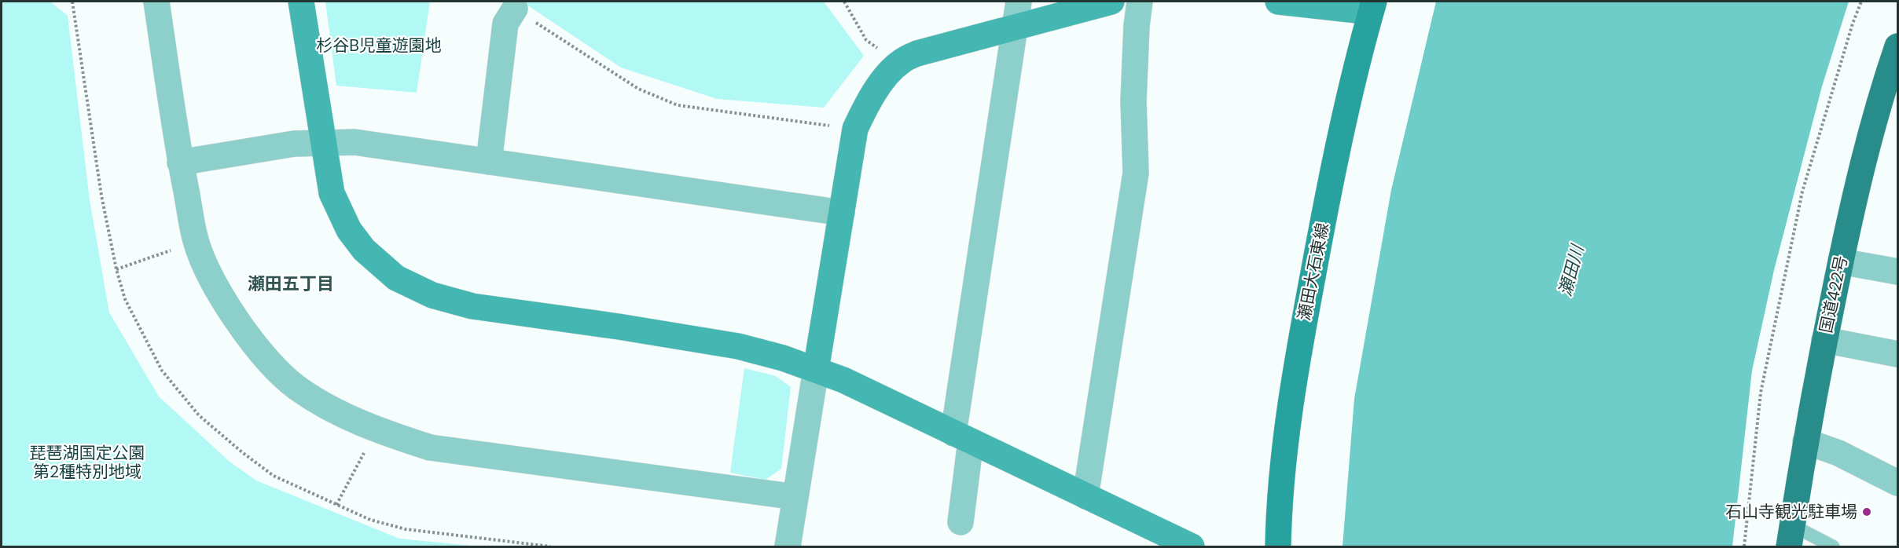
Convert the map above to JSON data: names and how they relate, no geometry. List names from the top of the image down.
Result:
{
  "streets": {
    "highway": ["国道422号"],
    "main road": ["瀬田大石東線"]
  },
  "districts": ["瀬田五丁目"],
  "water": ["瀬田川"],
  "parks": ["杉谷B児童遊園地", "琵琶湖国定公園 第2種特別地域"],
  "places": ["石山寺観光駐車場"]
}
